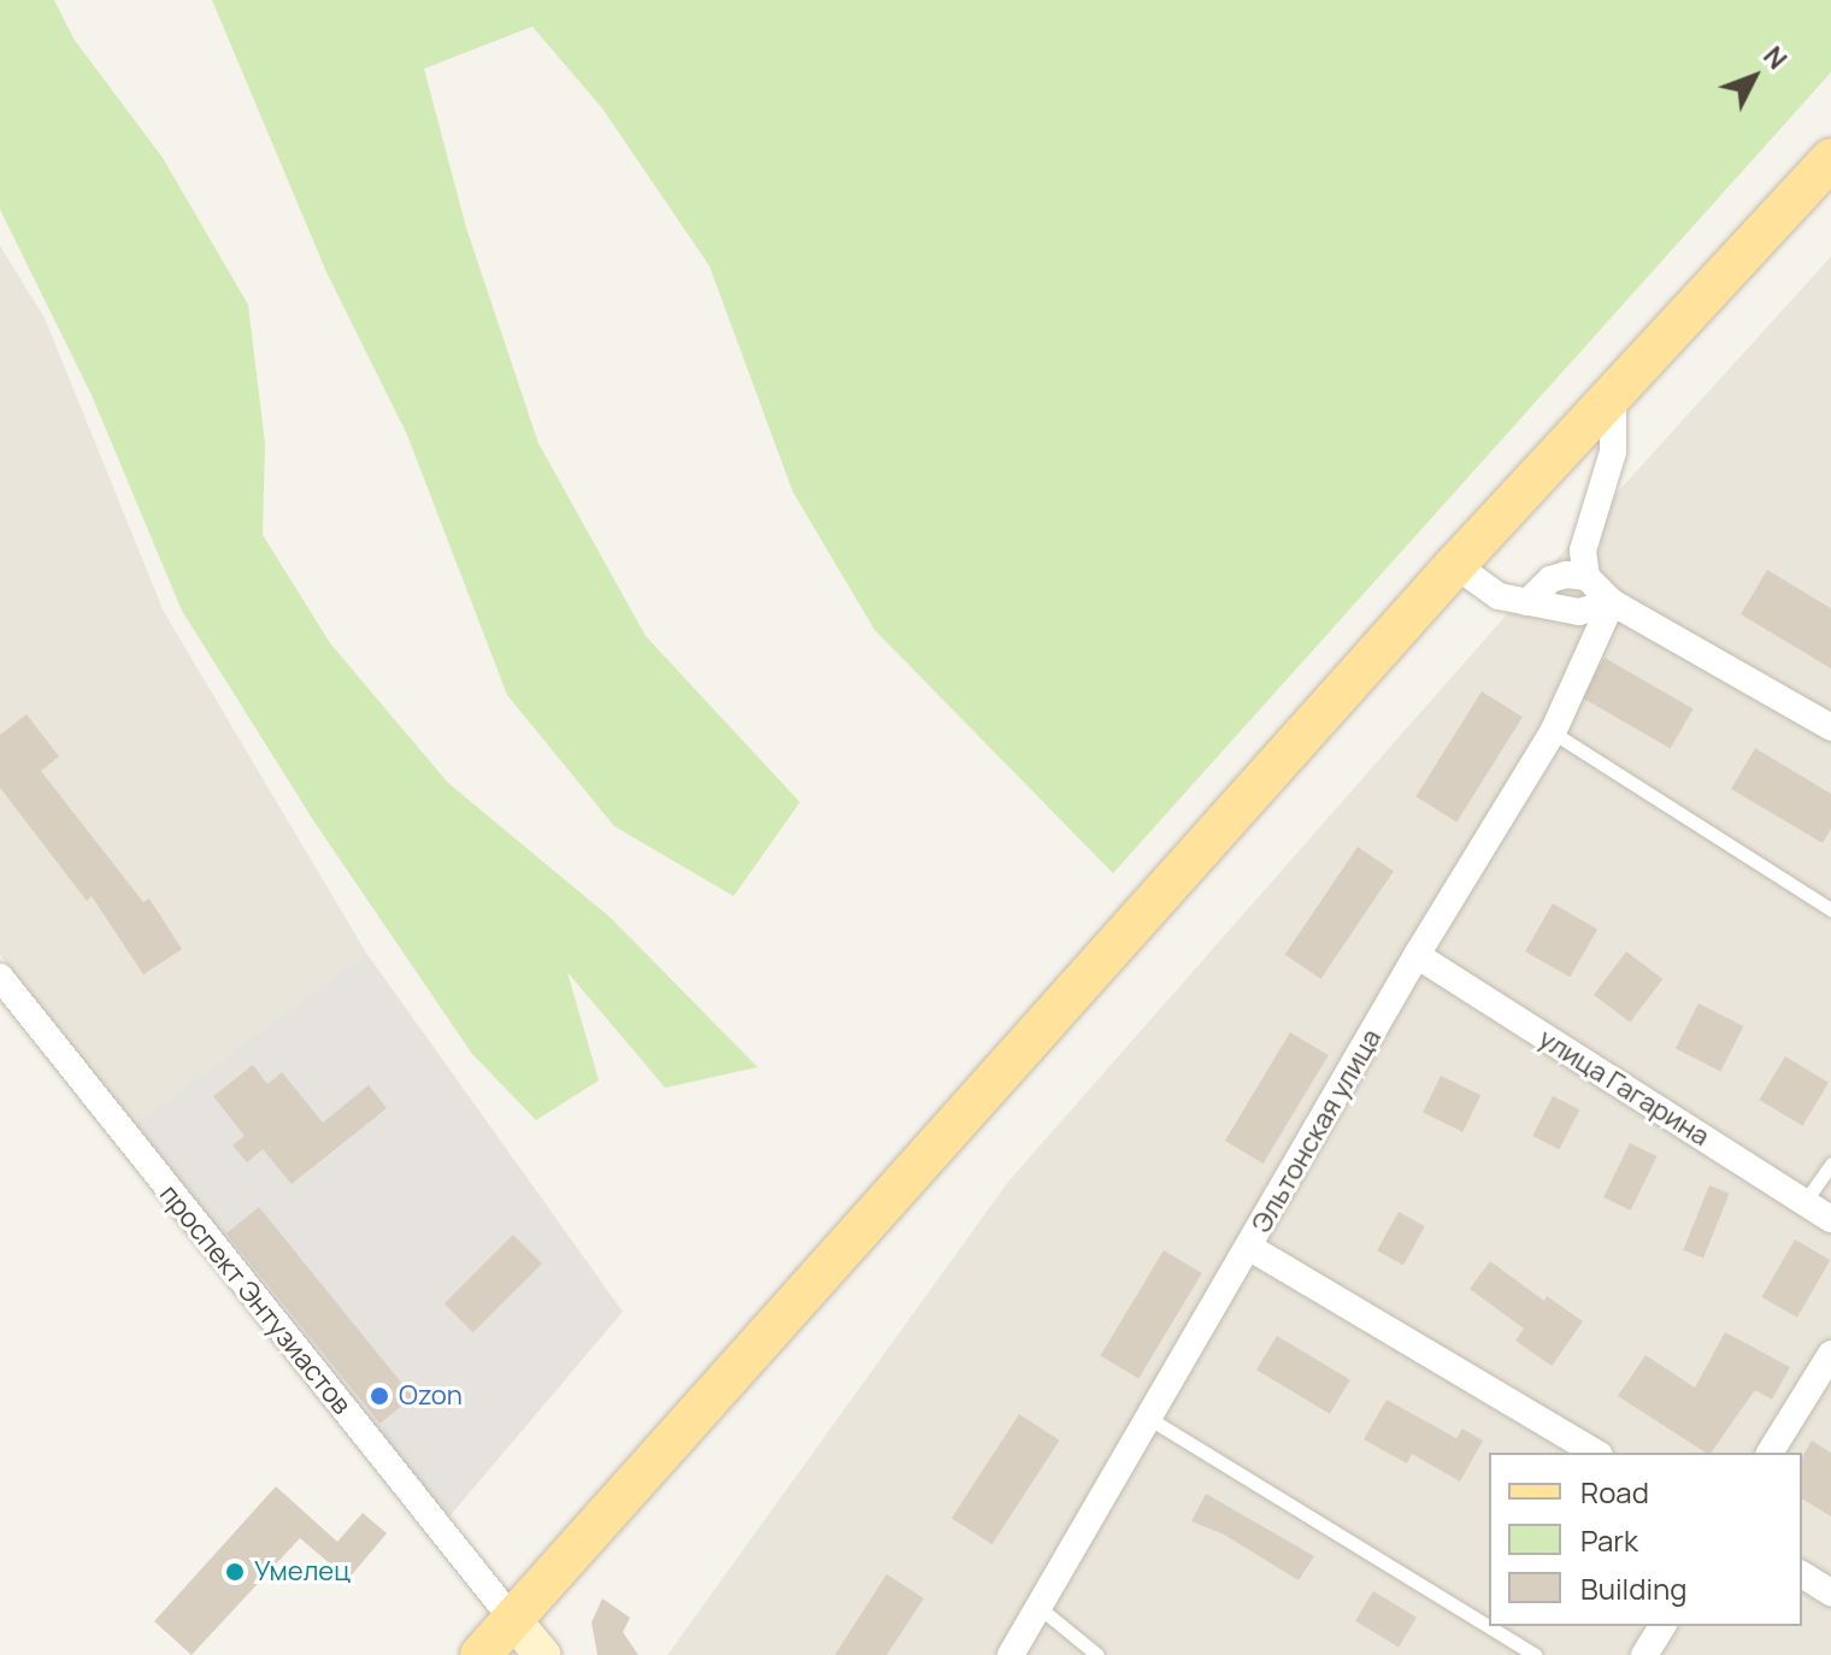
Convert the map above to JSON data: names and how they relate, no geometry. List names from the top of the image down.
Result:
{
  "streets": {
    "street": ["улица Гагарина", "Эльтонская улица", "проспект Энтузиастов"]
  },
  "crossings": [
    ["улица Гагарина", "Эльтонская улица"]
  ],
  "places": ["Ozon", "Умелец"],
  "legend": ["Road", "Park", "Building"],
  "north": "top right"
}
